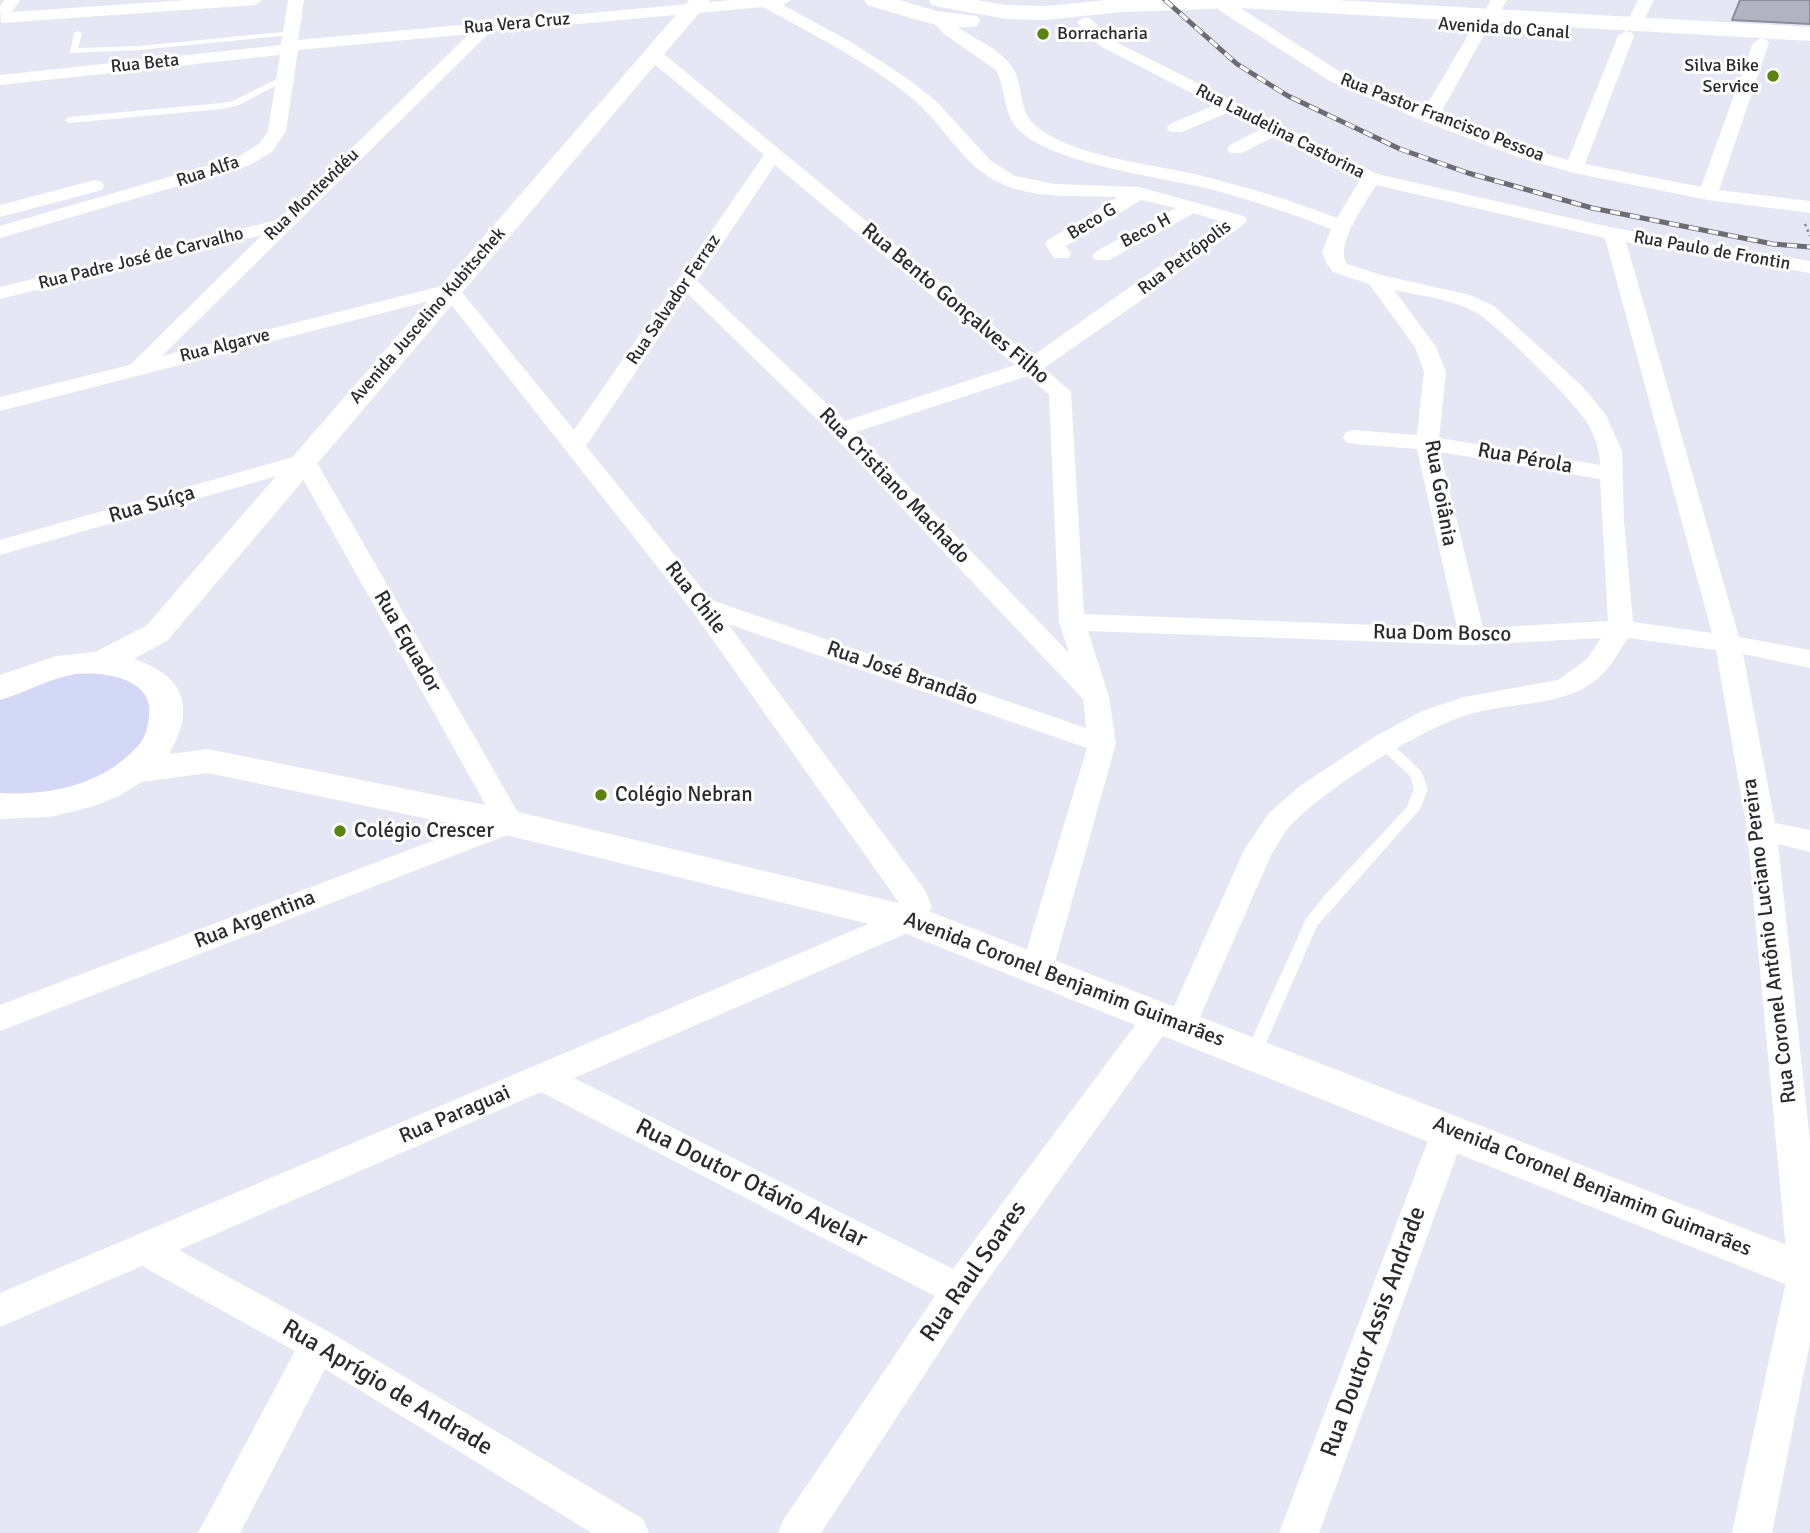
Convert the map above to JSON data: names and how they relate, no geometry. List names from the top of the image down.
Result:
{
  "streets": {
    "main road": ["Avenida do Canal"],
    "street": [
      "Rua Vera Cruz",
      "Rua Beta",
      "Rua Pastor Francisco Pessoa",
      "Rua Laudelina Castorina",
      "Rua Alfa",
      "Rua Montevidéu",
      "Beco G",
      "Beco H",
      "Rua Paulo de Frontin",
      "Rua Petrópolis",
      "Rua Padre José de Carvalho",
      "Rua Salvador Ferraz",
      "Rua Bento Gonçalves Filho",
      "Avenida Juscelino Kubitschek",
      "Rua Algarve",
      "Rua Pérola",
      "Rua Cristiano Machado",
      "Rua Goiânia",
      "Rua Suíça",
      "Rua Chile",
      "Rua Dom Bosco",
      "Rua Equador",
      "Rua José Brandão",
      "Rua Argentina",
      "Rua Coronel Antônio Luciano Pereira",
      "Avenida Coronel Benjamim Guimarães",
      "Rua Paraguai",
      "Rua Doutor Otávio Avelar",
      "Rua Raul Soares",
      "Rua Doutor Assis Andrade",
      "Rua Aprígio de Andrade"
    ]
  },
  "crossings": [
    ["Rua Vera Cruz", "Rua Beta"],
    ["Rua Vera Cruz", "Rua Montevidéu"],
    ["Rua Vera Cruz", "Rua Petrópolis"],
    ["Rua Vera Cruz", "Avenida Juscelino Kubitschek"],
    ["Avenida do Canal", "Rua Pastor Francisco Pessoa"],
    ["Rua Laudelina Castorina", "Rua Paulo de Frontin"],
    ["Rua Laudelina Castorina", "Rua Coronel Antônio Luciano Pereira"],
    ["Rua Montevidéu", "Rua Padre José de Carvalho"],
    ["Rua Montevidéu", "Rua Algarve"],
    ["Beco G", "Rua Petrópolis"],
    ["Beco H", "Rua Petrópolis"],
    ["Rua Paulo de Frontin", "Rua Coronel Antônio Luciano Pereira"],
    ["Rua Petrópolis", "Rua Bento Gonçalves Filho"],
    ["Rua Petrópolis", "Rua Cristiano Machado"],
    ["Rua Salvador Ferraz", "Rua Bento Gonçalves Filho"],
    ["Rua Salvador Ferraz", "Rua Cristiano Machado"],
    ["Rua Salvador Ferraz", "Rua Chile"],
    ["Rua Bento Gonçalves Filho", "Avenida Juscelino Kubitschek"],
    ["Rua Bento Gonçalves Filho", "Rua Cristiano Machado"],
    ["Rua Bento Gonçalves Filho", "Rua Dom Bosco"],
    ["Rua Bento Gonçalves Filho", "Rua José Brandão"],
    ["Rua Bento Gonçalves Filho", "Avenida Coronel Benjamim Guimarães"],
    ["Avenida Juscelino Kubitschek", "Rua Algarve"],
    ["Avenida Juscelino Kubitschek", "Rua Suíça"],
    ["Avenida Juscelino Kubitschek", "Rua Chile"],
    ["Avenida Juscelino Kubitschek", "Rua Equador"],
    ["Rua Algarve", "Rua Chile"],
    ["Rua Pérola", "Rua Goiânia"],
    ["Rua Goiânia", "Rua Dom Bosco"],
    ["Rua Suíça", "Rua Equador"],
    ["Rua Chile", "Rua José Brandão"],
    ["Rua Chile", "Avenida Coronel Benjamim Guimarães"],
    ["Rua Chile", "Rua Paraguai"],
    ["Rua Dom Bosco", "Rua Coronel Antônio Luciano Pereira"],
    ["Rua Dom Bosco", "Rua Raul Soares"],
    ["Rua Equador", "Rua Argentina"],
    ["Rua Equador", "Avenida Coronel Benjamim Guimarães"],
    ["Rua Argentina", "Avenida Coronel Benjamim Guimarães"],
    ["Rua Coronel Antônio Luciano Pereira", "Avenida Coronel Benjamim Guimarães"],
    ["Avenida Coronel Benjamim Guimarães", "Rua Paraguai"],
    ["Avenida Coronel Benjamim Guimarães", "Rua Raul Soares"],
    ["Avenida Coronel Benjamim Guimarães", "Rua Doutor Assis Andrade"],
    ["Rua Paraguai", "Rua Doutor Otávio Avelar"],
    ["Rua Paraguai", "Rua Aprígio de Andrade"],
    ["Rua Doutor Otávio Avelar", "Rua Raul Soares"]
  ],
  "places": [
    "Borracharia",
    "Silva Bike Service",
    "Colégio Nebran",
    "Colégio Crescer"
  ]
}
